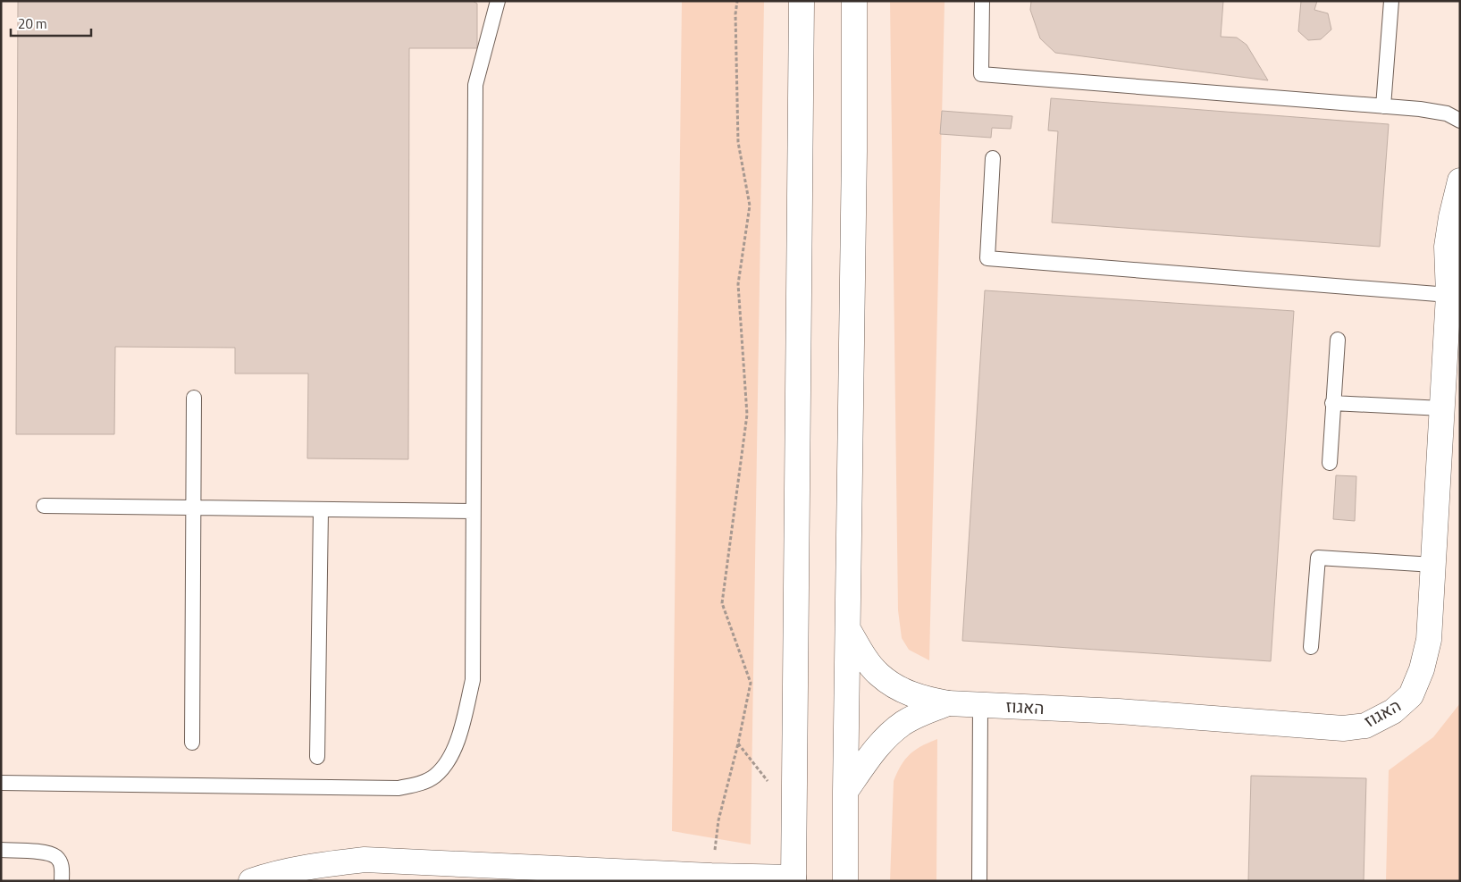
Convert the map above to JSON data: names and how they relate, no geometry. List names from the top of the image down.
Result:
{
  "streets": {
    "street": ["האגוז"]
  },
  "scale_bar": "20 m"
}
